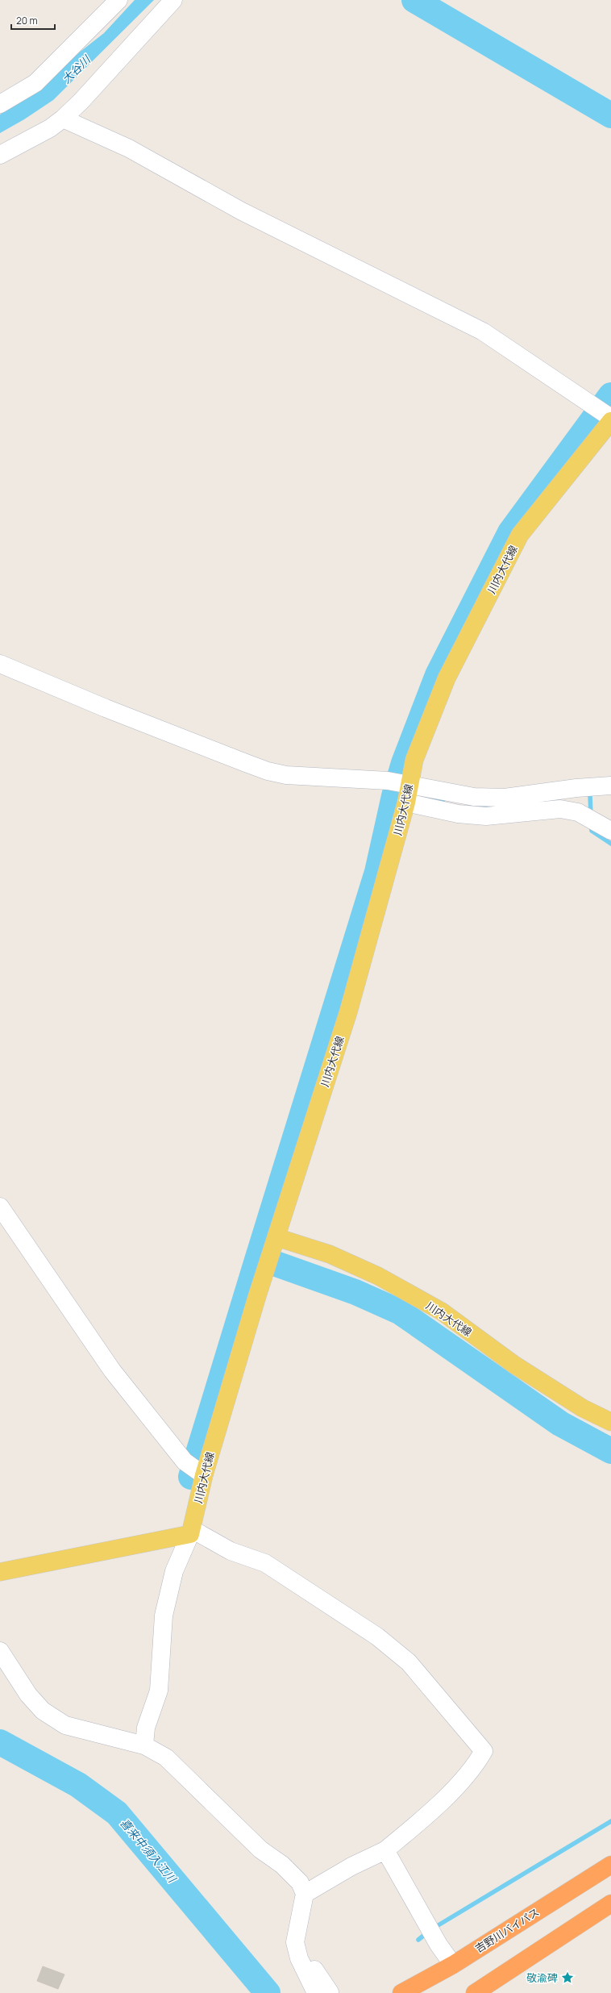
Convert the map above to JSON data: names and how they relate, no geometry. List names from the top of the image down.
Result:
{
  "streets": {
    "highway": ["吉野川バイパス"],
    "main road": ["川内大代線"]
  },
  "water": ["大谷川", "喜来中須入江川"],
  "places": {
    "place": ["敬渝碑"]
  },
  "scale_bar": "20 m"
}
